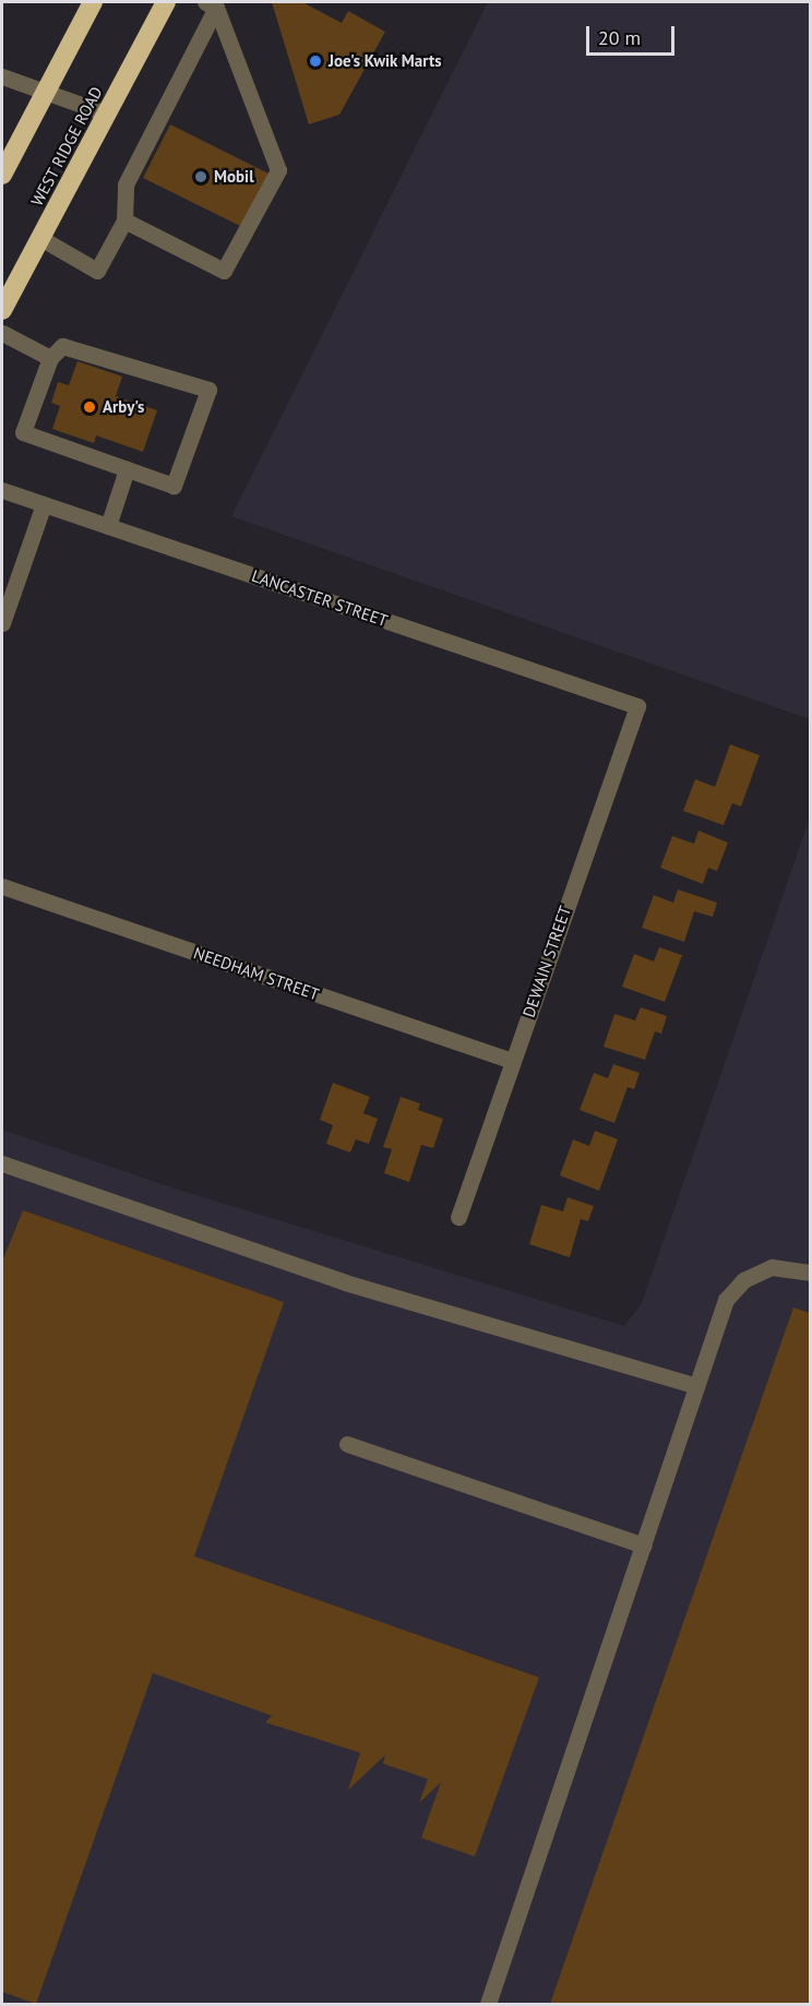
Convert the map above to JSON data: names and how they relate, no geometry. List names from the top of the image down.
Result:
{
  "streets": {
    "highway": ["WEST RIDGE ROAD"],
    "street": ["LANCASTER STREET", "DEWAIN STREET", "NEEDHAM STREET"]
  },
  "crossings": [
    ["LANCASTER STREET", "DEWAIN STREET"],
    ["DEWAIN STREET", "NEEDHAM STREET"]
  ],
  "places": ["Joe's Kwik Marts", "Mobil", "Arby's"],
  "scale_bar": "20 m"
}
